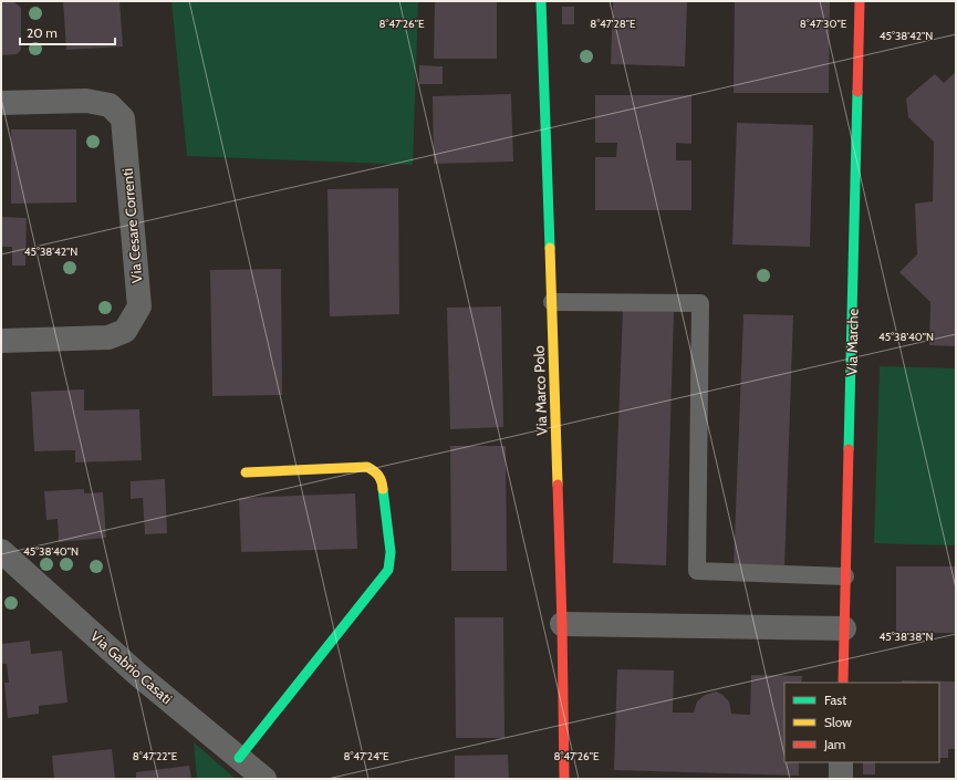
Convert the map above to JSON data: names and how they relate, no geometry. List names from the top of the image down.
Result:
{
  "streets": {
    "street": [
      "Via Cesare Correnti",
      "Via Marche",
      "Via Marco Polo",
      "Via Gabrio Casati"
    ]
  },
  "legend": ["Fast", "Slow", "Jam"],
  "scale_bar": "20 m",
  "coordinates": [
    "8°47'26\"E",
    "8°47'28\"E",
    "8°47'30\"E",
    "45°38'42\"N",
    "45°38'40\"N",
    "45°38'38\"N",
    "8°47'22\"E",
    "8°47'24\"E"
  ]
}
